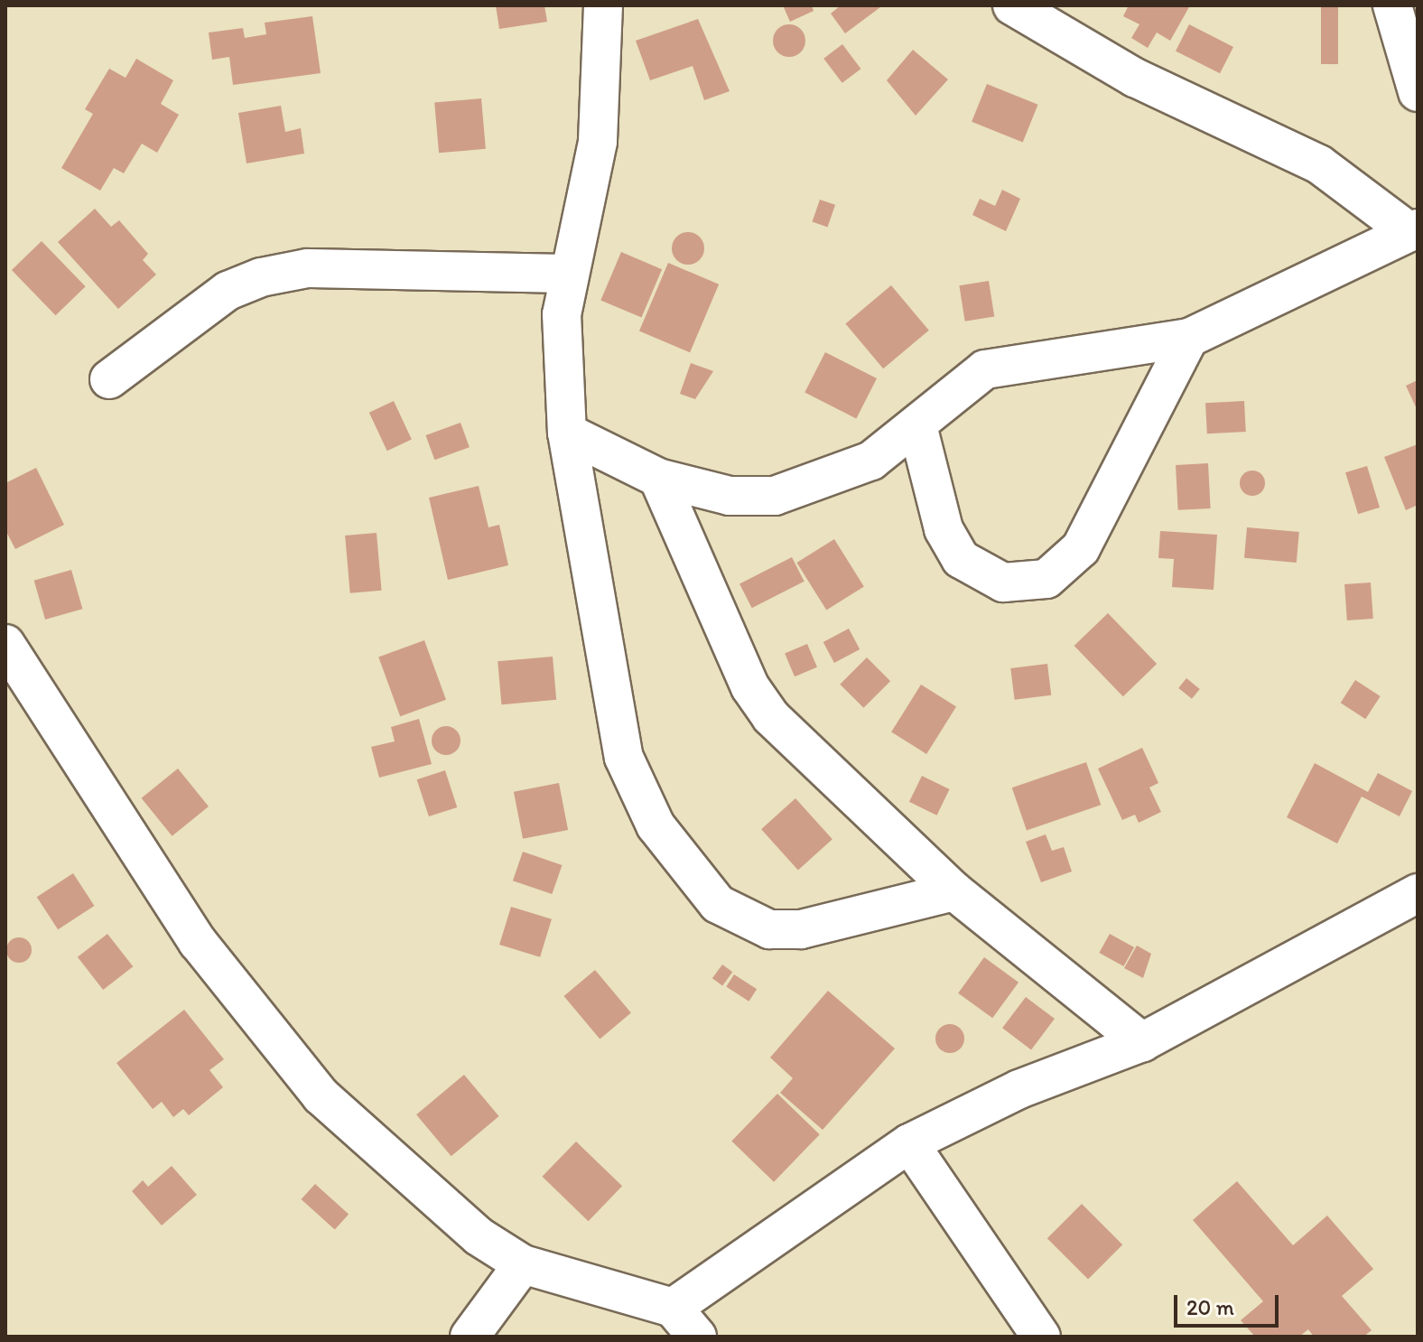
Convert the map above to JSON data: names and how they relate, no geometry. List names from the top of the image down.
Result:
{
  "scale_bar": "20 m"
}
